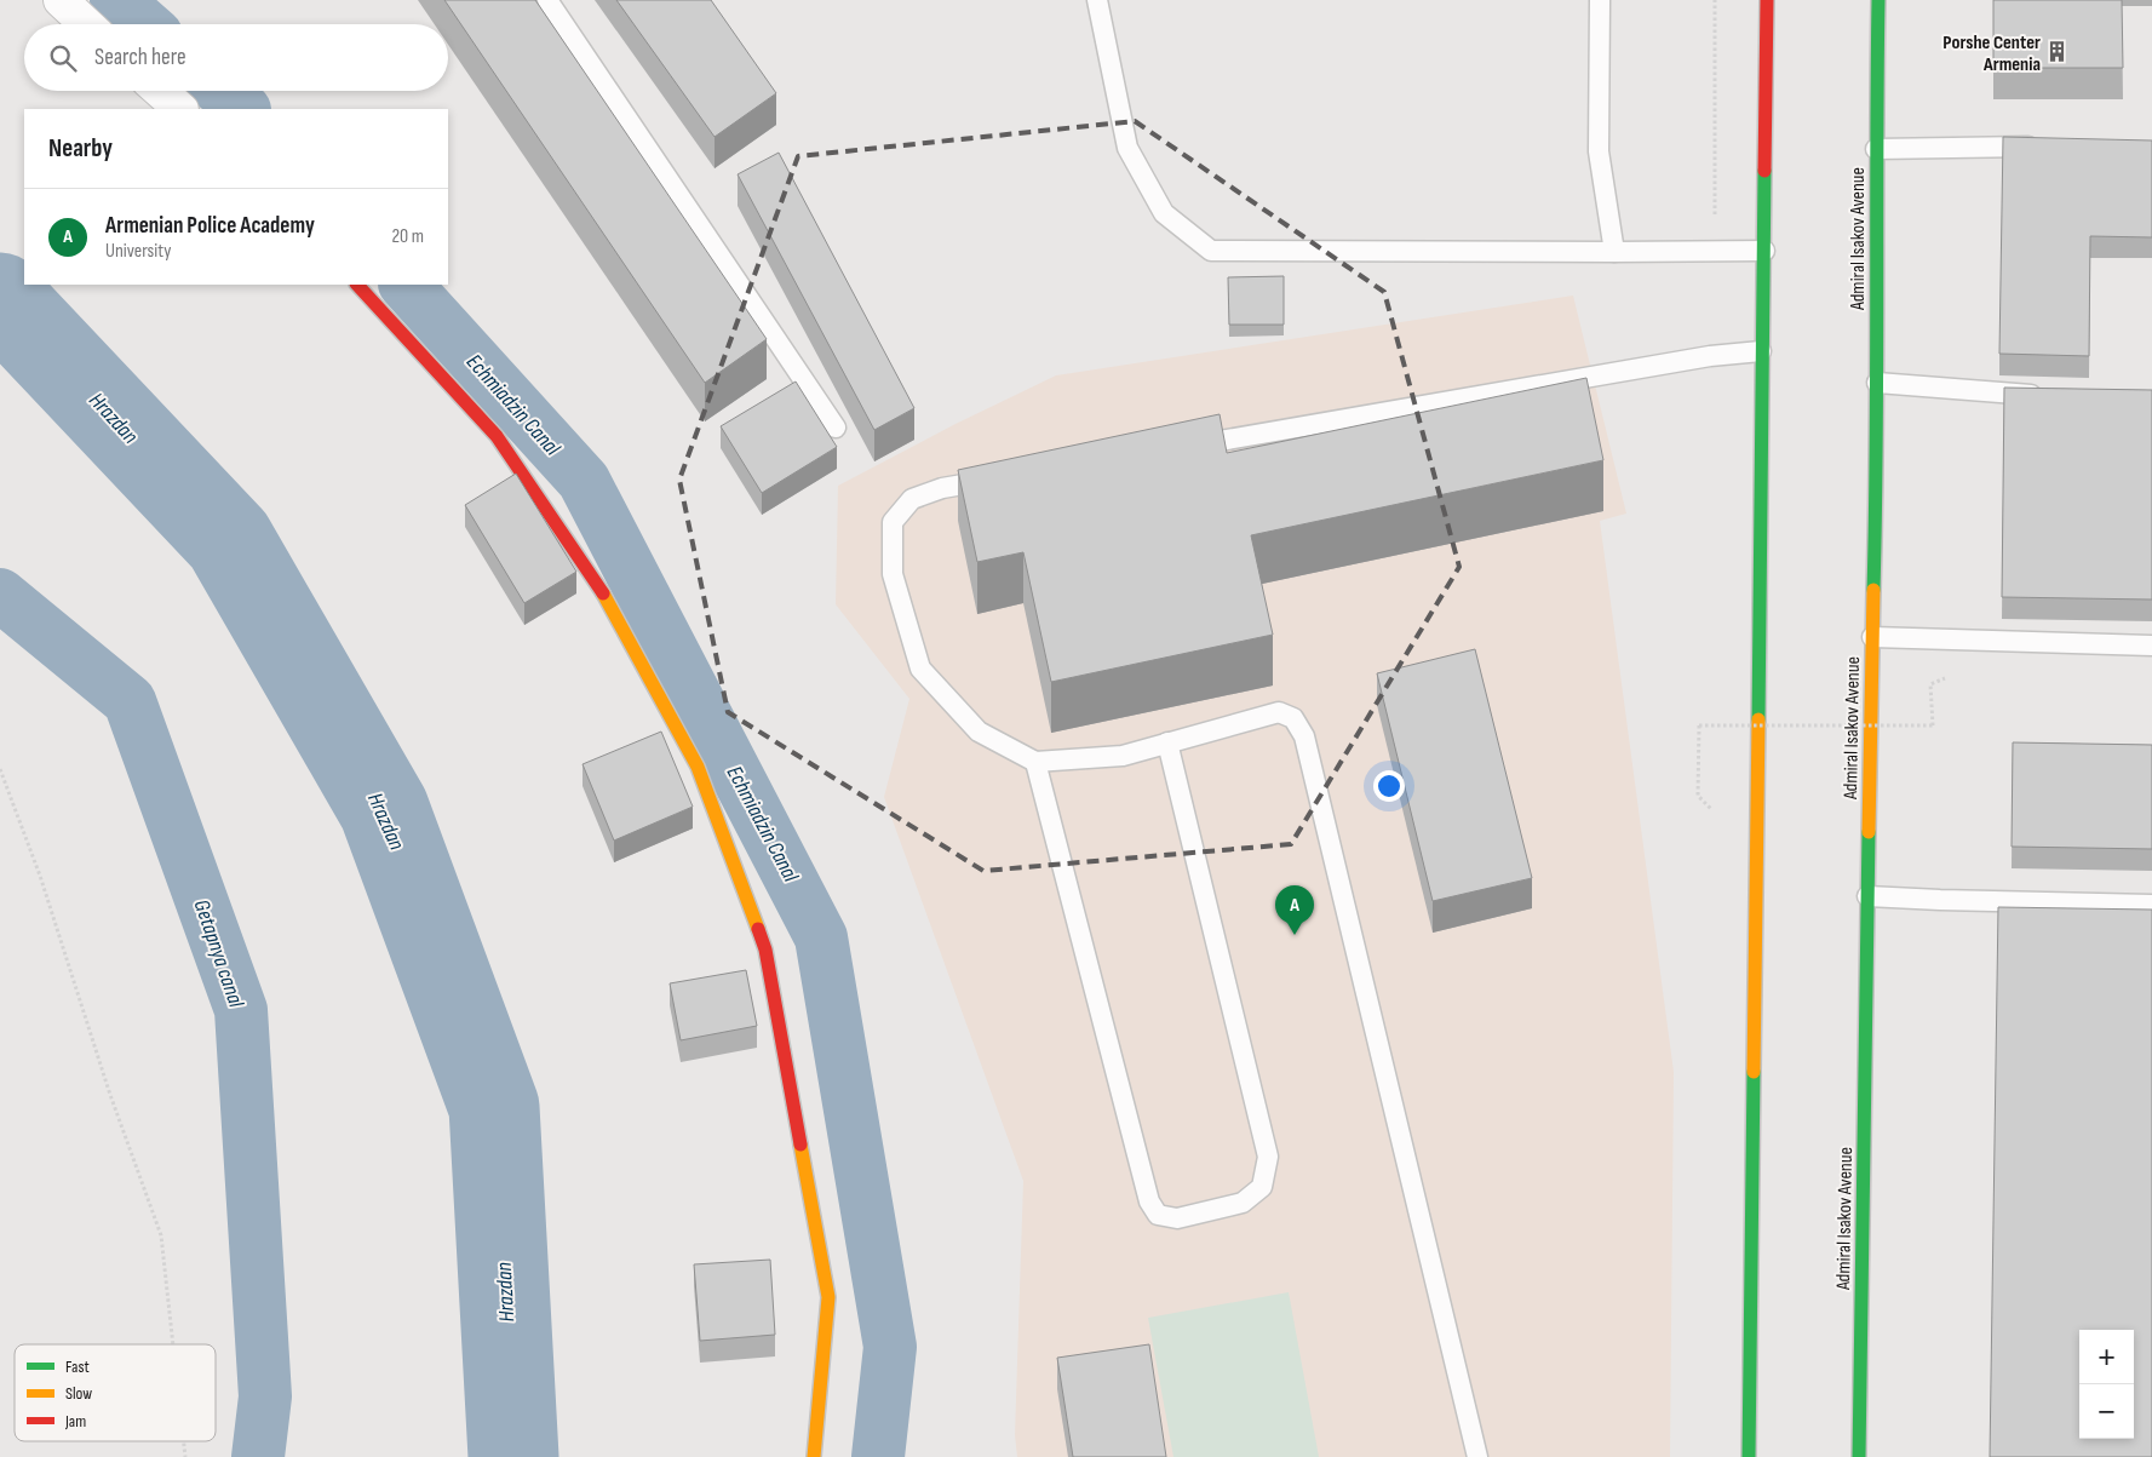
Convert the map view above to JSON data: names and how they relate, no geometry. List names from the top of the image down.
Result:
{
  "streets": {
    "main road": ["Admiral Isakov Avenue"]
  },
  "water": ["Echmiadzin Canal", "Hrazdan", "Getapnya canal"],
  "places": {
    "building": ["Porshe Center Armenia"]
  },
  "legend": ["Fast", "Slow", "Jam"],
  "page": {
    "search": "Search here",
    "heading": "Nearby",
    "list": [
      {
        "mark": "A",
        "name": "Armenian Police Academy",
        "note": "University",
        "value": "20 m"
      }
    ],
    "pins": "A",
    "map_buttons": ["+", "−"]
  }
}
